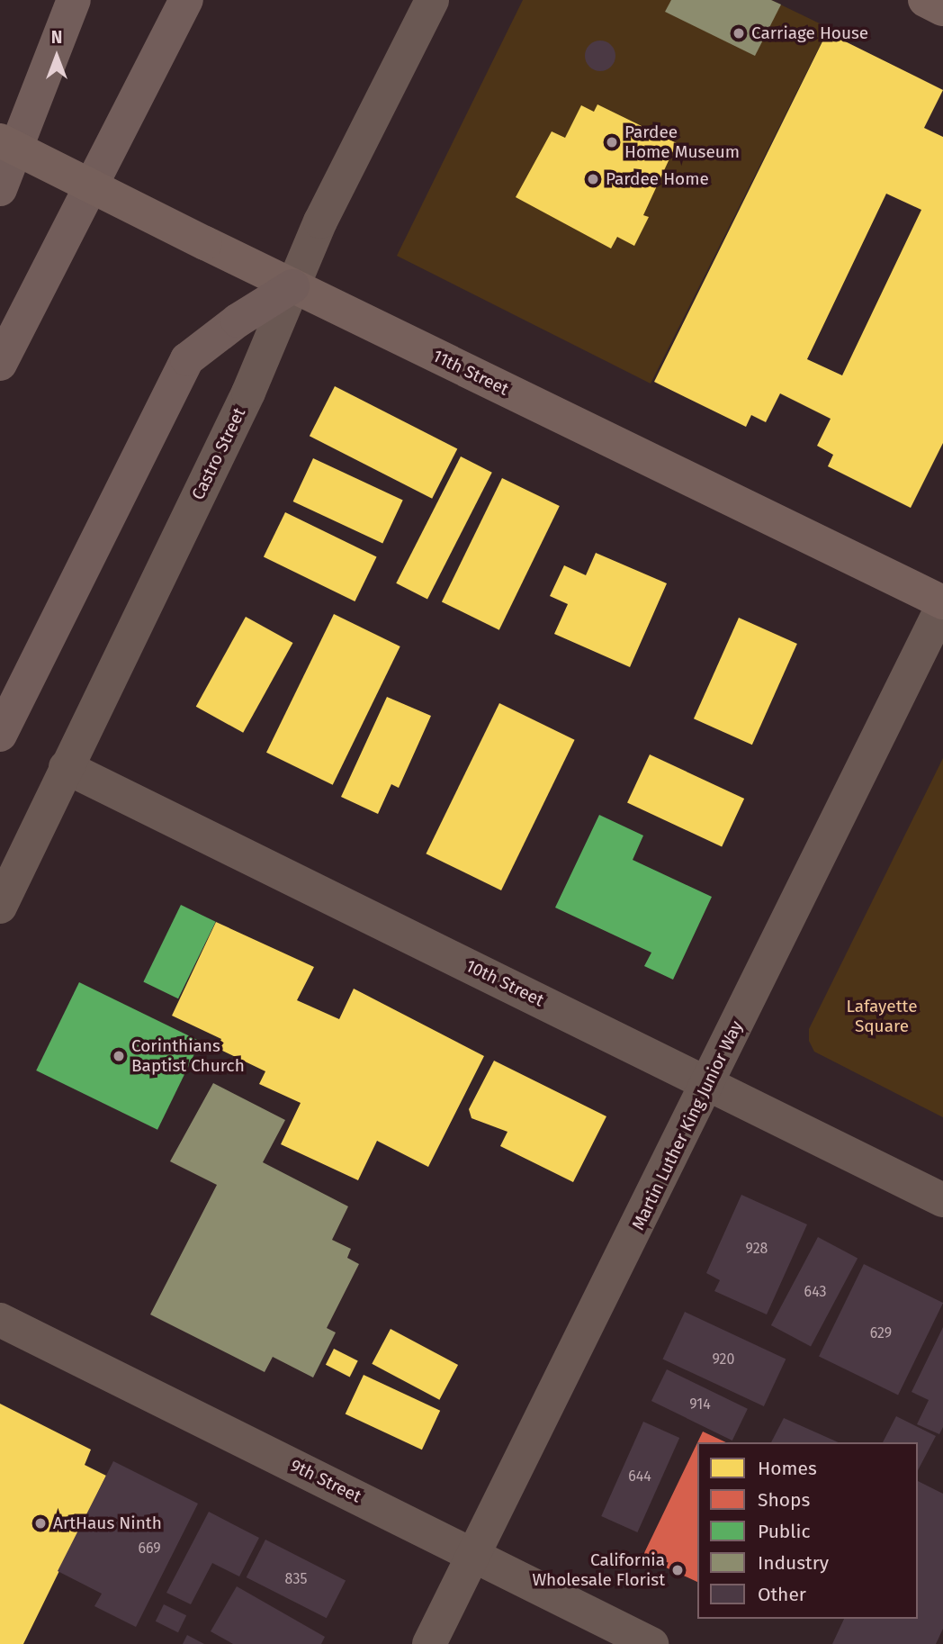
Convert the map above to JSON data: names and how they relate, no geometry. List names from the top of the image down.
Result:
{
  "streets": {
    "main road": ["11th Street"],
    "street": [
      "Castro Street",
      "10th Street",
      "Martin Luther King Junior Way",
      "9th Street"
    ]
  },
  "crossings": [
    ["11th Street", "Castro Street"],
    ["11th Street", "Martin Luther King Junior Way"],
    ["Castro Street", "10th Street"],
    ["10th Street", "Martin Luther King Junior Way"],
    ["Martin Luther King Junior Way", "9th Street"]
  ],
  "parks": ["Lafayette Square"],
  "places": [
    "Carriage House",
    "Pardee Home Museum",
    "Pardee Home",
    "Corinthians Baptist Church",
    "ArtHaus Ninth",
    "California Wholesale Florist"
  ],
  "house_numbers": [
    "928",
    "643",
    "629",
    "920",
    "914",
    "644",
    "669",
    "835"
  ],
  "legend": [
    "Homes",
    "Shops",
    "Public",
    "Industry",
    "Other"
  ],
  "north": "top"
}
